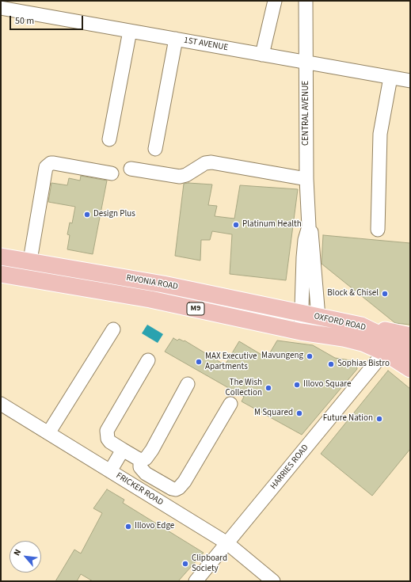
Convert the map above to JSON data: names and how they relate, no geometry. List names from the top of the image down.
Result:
{
  "streets": {
    "main road": ["RIVONIA ROAD", "M9", "OXFORD ROAD"],
    "street": [
      "1ST AVENUE",
      "CENTRAL AVENUE",
      "HARRIES ROAD",
      "FRICKER ROAD"
    ]
  },
  "crossings": [
    ["1ST AVENUE", "CENTRAL AVENUE"],
    ["CENTRAL AVENUE", "RIVONIA ROAD"],
    ["CENTRAL AVENUE", "OXFORD ROAD"],
    ["RIVONIA ROAD", "OXFORD ROAD"],
    ["OXFORD ROAD", "HARRIES ROAD"],
    ["HARRIES ROAD", "FRICKER ROAD"]
  ],
  "places": [
    "Design Plus",
    "Platinum Health",
    "Block & Chisel",
    "Mavungeng",
    "MAX Executive Apartments",
    "Sophias Bistro",
    "Illovo Square",
    "The Wish Collection",
    "M Squared",
    "Future Nation",
    "Illovo Edge",
    "Clipboard Society"
  ],
  "scale_bar": "50 m",
  "north": "top left"
}
